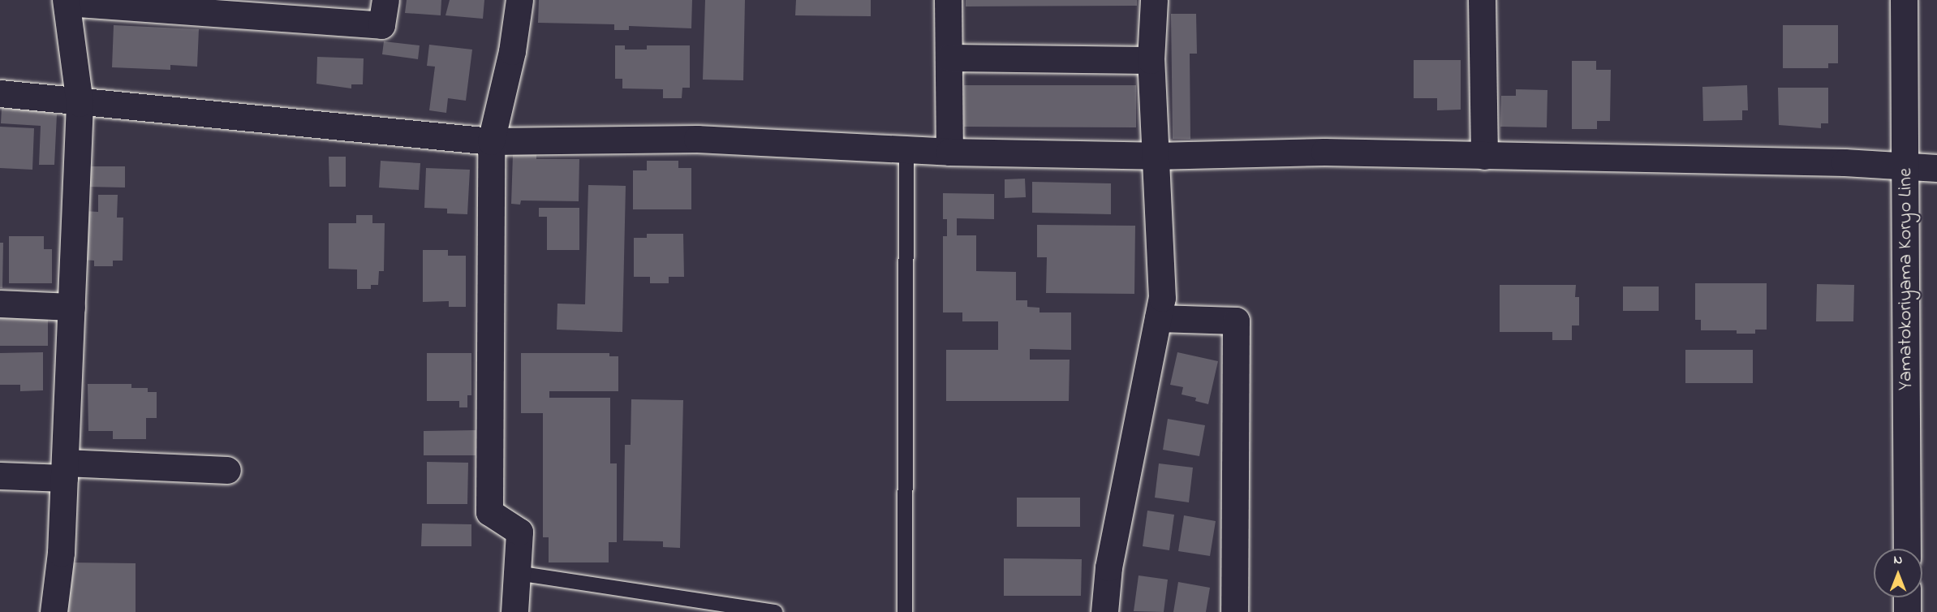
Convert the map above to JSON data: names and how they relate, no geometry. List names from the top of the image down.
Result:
{
  "streets": {
    "street": ["Yamatokoriyama Koryo Line"]
  },
  "north": "top"
}
